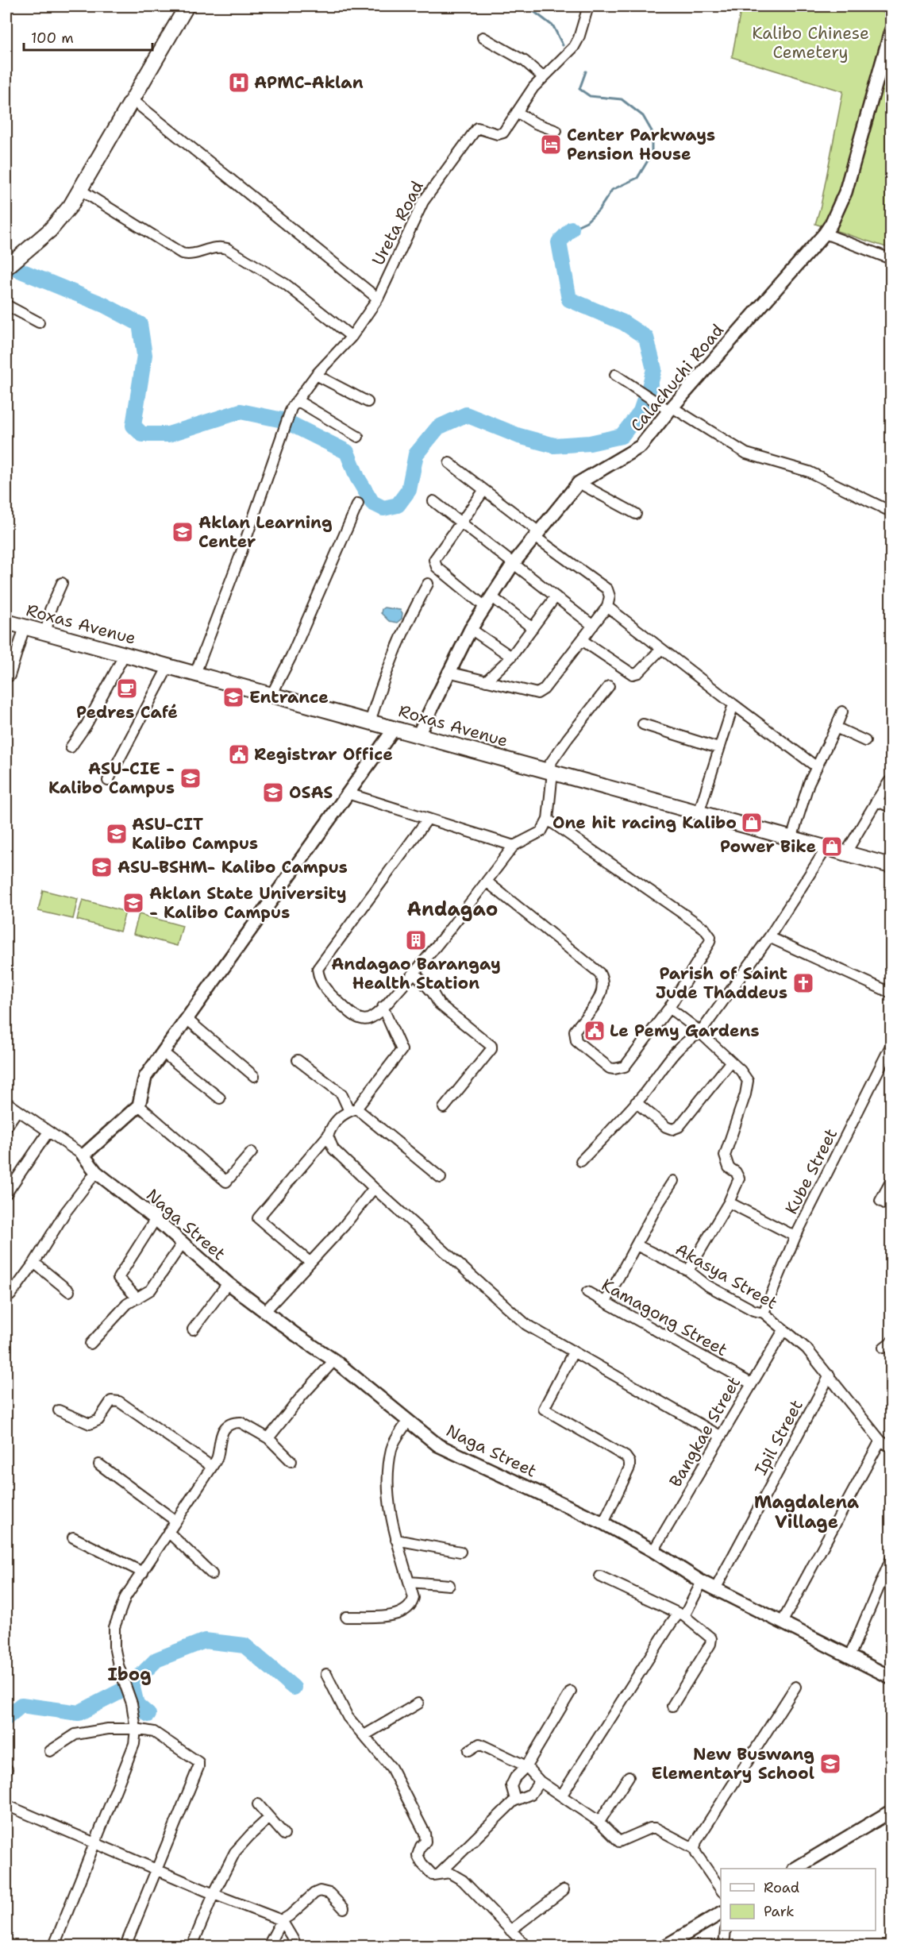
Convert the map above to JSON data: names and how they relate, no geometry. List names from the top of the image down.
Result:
{
  "streets": {
    "main road": ["Roxas Avenue"],
    "street": [
      "Ureta Road",
      "Calachuchi Road",
      "Kube Street",
      "Naga Street",
      "Akasya Street",
      "Kamagong Street",
      "Bangkae Street",
      "Ipil Street"
    ]
  },
  "crossings": [
    ["Calachuchi Road", "Roxas Avenue"],
    ["Kube Street", "Akasya Street"],
    ["Naga Street", "Bangkae Street"],
    ["Naga Street", "Ipil Street"],
    ["Akasya Street", "Bangkae Street"],
    ["Akasya Street", "Ipil Street"],
    ["Kamagong Street", "Bangkae Street"]
  ],
  "districts": ["Andagao", "Magdalena Village", "Ibog"],
  "parks": ["Kalibo Chinese Cemetery"],
  "places": {
    "hospital": ["APMC-Aklan"],
    "hotel": ["Center Parkways Pension House"],
    "school or university": [
      "Aklan Learning Center",
      "Entrance",
      "ASU-CIE - Kalibo Campus",
      "OSAS",
      "ASU-CIT Kalibo Campus",
      "ASU-BSHM- Kalibo Campus",
      "Aklan State University - Kalibo Campus",
      "New Buswang Elementary School"
    ],
    "cafe": ["Pedres Café"],
    "public building": ["Registrar Office", "Le Pemy Gardens"],
    "shop": ["One hit racing Kalibo", "Power Bike"],
    "building": ["Andagao Barangay Health Station"],
    "church": ["Parish of Saint Jude Thaddeus"]
  },
  "legend": ["Road", "Park"],
  "scale_bar": "100 m"
}
